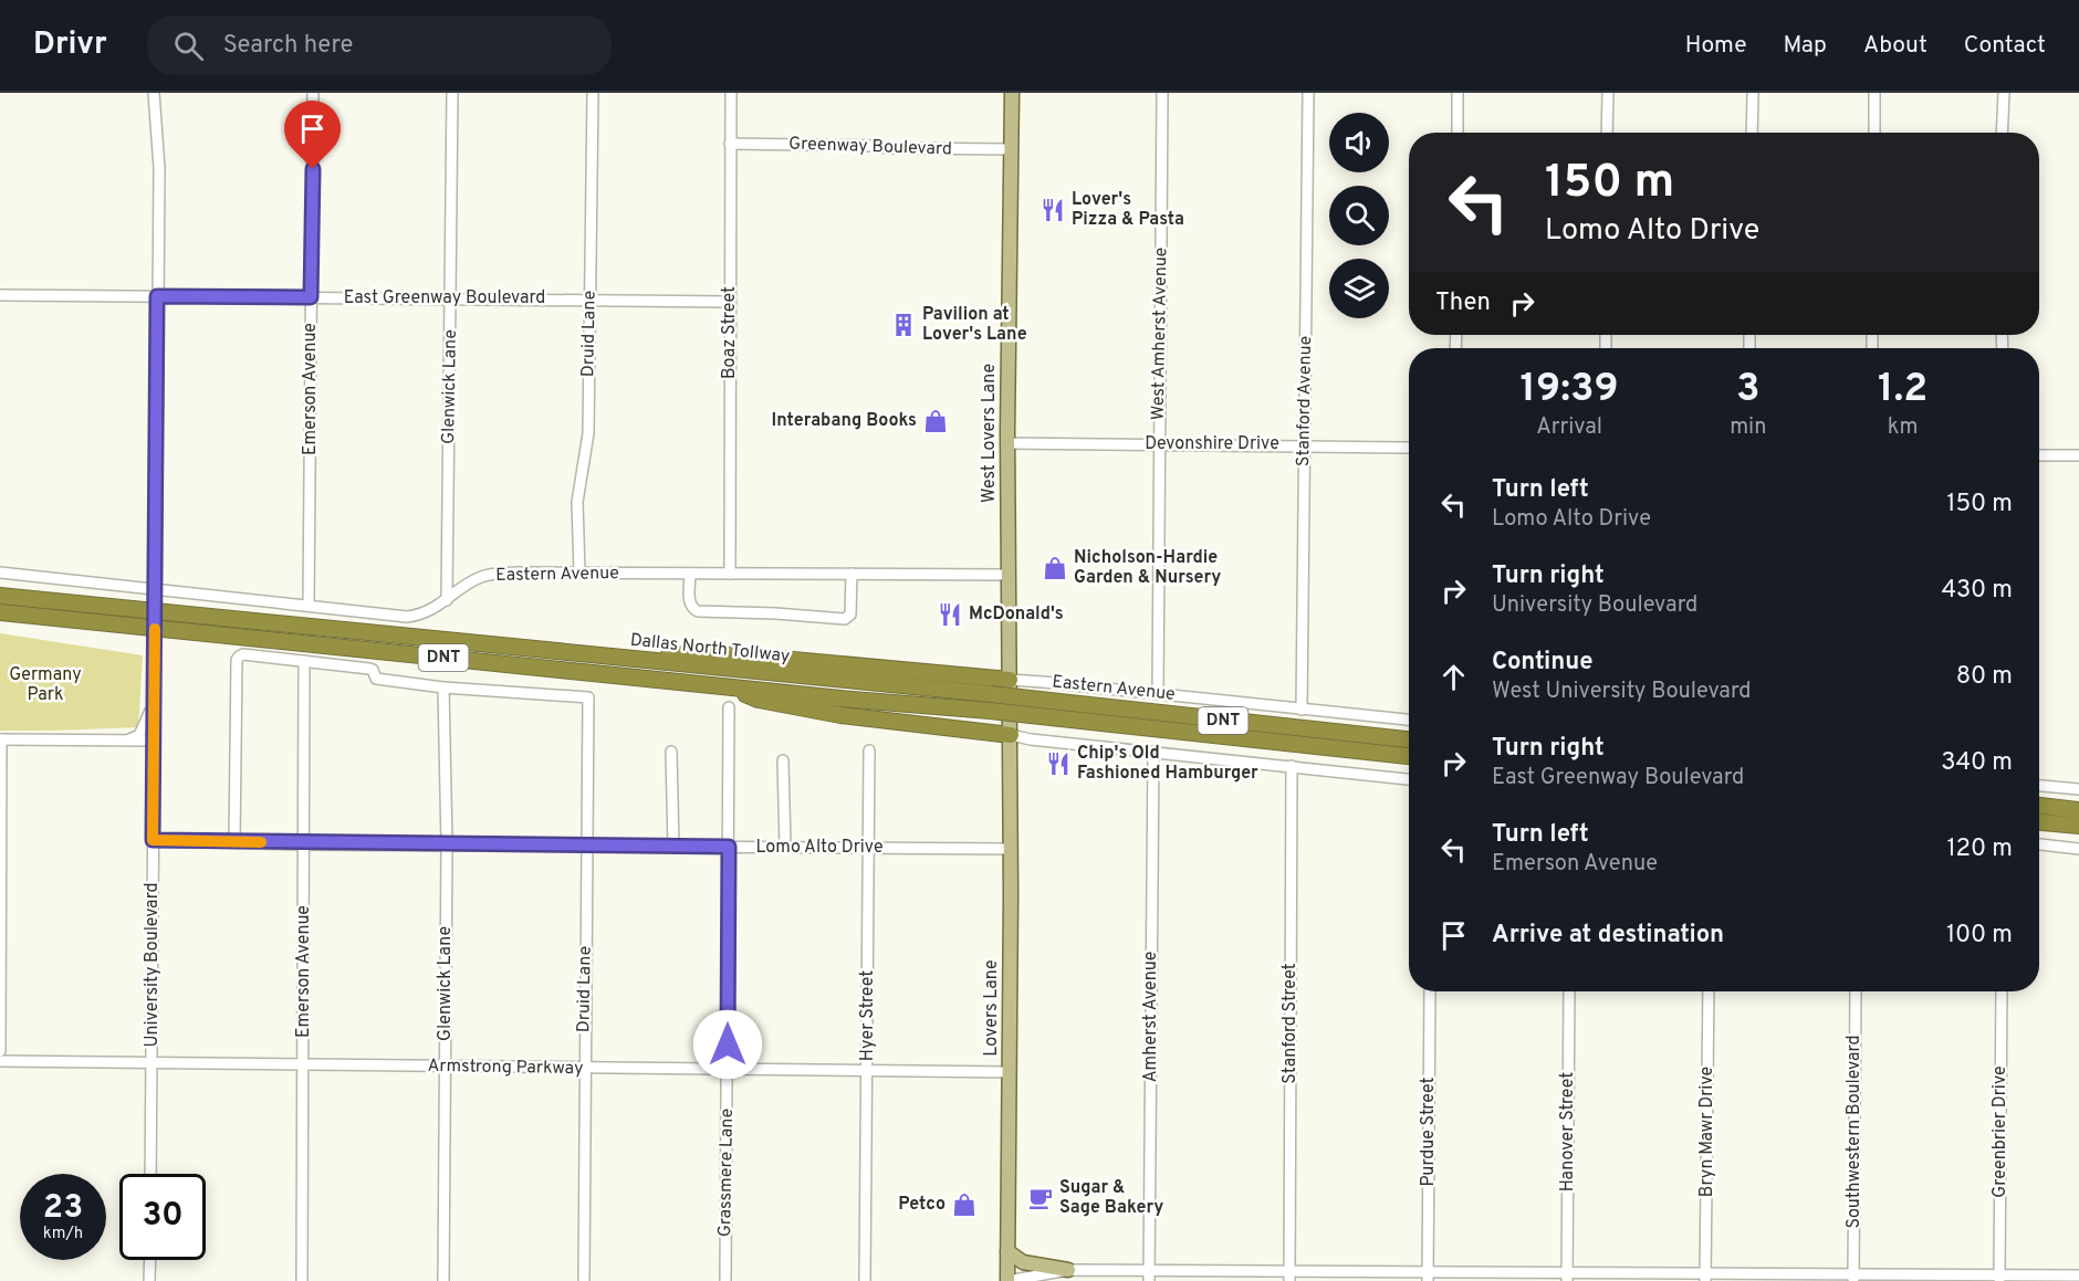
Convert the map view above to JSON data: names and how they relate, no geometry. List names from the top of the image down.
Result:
{
  "streets": {
    "highway": ["Dallas North Tollway", "DNT"],
    "main road": ["West Lovers Lane", "Lovers Lane"],
    "street": [
      "Greenway Boulevard",
      "East Greenway Boulevard",
      "Boaz Street",
      "Druid Lane",
      "West Amherst Avenue",
      "Glenwick Lane",
      "Emerson Avenue",
      "Stanford Avenue",
      "Devonshire Drive",
      "Eastern Avenue",
      "Lomo Alto Drive",
      "University Boulevard",
      "Hyer Street",
      "Amherst Avenue",
      "Stanford Street",
      "Armstrong Parkway",
      "Purdue Street",
      "Hanover Street",
      "Bryn Mawr Drive",
      "Southwestern Boulevard",
      "Greenbrier Drive",
      "Grassmere Lane"
    ]
  },
  "crossings": [
    ["Greenway Boulevard", "Boaz Street"],
    ["Greenway Boulevard", "West Lovers Lane"],
    ["East Greenway Boulevard", "Boaz Street"],
    ["East Greenway Boulevard", "Druid Lane"],
    ["East Greenway Boulevard", "Glenwick Lane"],
    ["East Greenway Boulevard", "Emerson Avenue"],
    ["East Greenway Boulevard", "University Boulevard"],
    ["Boaz Street", "Eastern Avenue"],
    ["Druid Lane", "Glenwick Lane"],
    ["Druid Lane", "Eastern Avenue"],
    ["Druid Lane", "Lomo Alto Drive"],
    ["Druid Lane", "Armstrong Parkway"],
    ["West Amherst Avenue", "Devonshire Drive"],
    ["West Amherst Avenue", "Eastern Avenue"],
    ["Glenwick Lane", "Eastern Avenue"],
    ["Glenwick Lane", "Lomo Alto Drive"],
    ["Glenwick Lane", "Armstrong Parkway"],
    ["Emerson Avenue", "Eastern Avenue"],
    ["Emerson Avenue", "Lomo Alto Drive"],
    ["Emerson Avenue", "Armstrong Parkway"],
    ["Stanford Avenue", "Devonshire Drive"],
    ["Stanford Avenue", "Eastern Avenue"],
    ["West Lovers Lane", "Devonshire Drive"],
    ["West Lovers Lane", "Eastern Avenue"],
    ["West Lovers Lane", "Lovers Lane"],
    ["Eastern Avenue", "University Boulevard"],
    ["Lomo Alto Drive", "University Boulevard"],
    ["Lomo Alto Drive", "Lovers Lane"],
    ["Lomo Alto Drive", "Hyer Street"],
    ["Lomo Alto Drive", "Grassmere Lane"],
    ["University Boulevard", "Armstrong Parkway"],
    ["Lovers Lane", "Armstrong Parkway"],
    ["Hyer Street", "Armstrong Parkway"],
    ["Armstrong Parkway", "Grassmere Lane"]
  ],
  "parks": ["Germany Park"],
  "places": {
    "restaurant": ["Lover's Pizza & Pasta", "McDonald's", "Chip's Old Fashioned Hamburger"],
    "building": ["Pavilion at Lover's Lane"],
    "shop": ["Interabang Books", "Nicholson-Hardie Garden & Nursery", "Petco"],
    "cafe": ["Sugar & Sage Bakery"]
  },
  "page": {
    "header": "Drivr",
    "search": "Search here",
    "nav": [
      "Home",
      "Map",
      "About",
      "Contact"
    ],
    "turn": ["150 m", "Lomo Alto Drive"],
    "then": "Then",
    "eta": [
      "19:39",
      "Arrival",
      "3",
      "min",
      "1.2",
      "km"
    ],
    "list": [
      {
        "name": "Turn left",
        "note": "Lomo Alto Drive",
        "value": "150 m"
      },
      {
        "name": "Turn right",
        "note": "University Boulevard",
        "value": "430 m"
      },
      {
        "name": "Continue",
        "note": "West University Boulevard",
        "value": "80 m"
      },
      {
        "name": "Turn right",
        "note": "East Greenway Boulevard",
        "value": "340 m"
      },
      {
        "name": "Turn left",
        "note": "Emerson Avenue",
        "value": "120 m"
      },
      {
        "name": "Arrive at destination",
        "value": "100 m"
      }
    ],
    "speed": "23 km/h",
    "limit": "30"
  }
}
